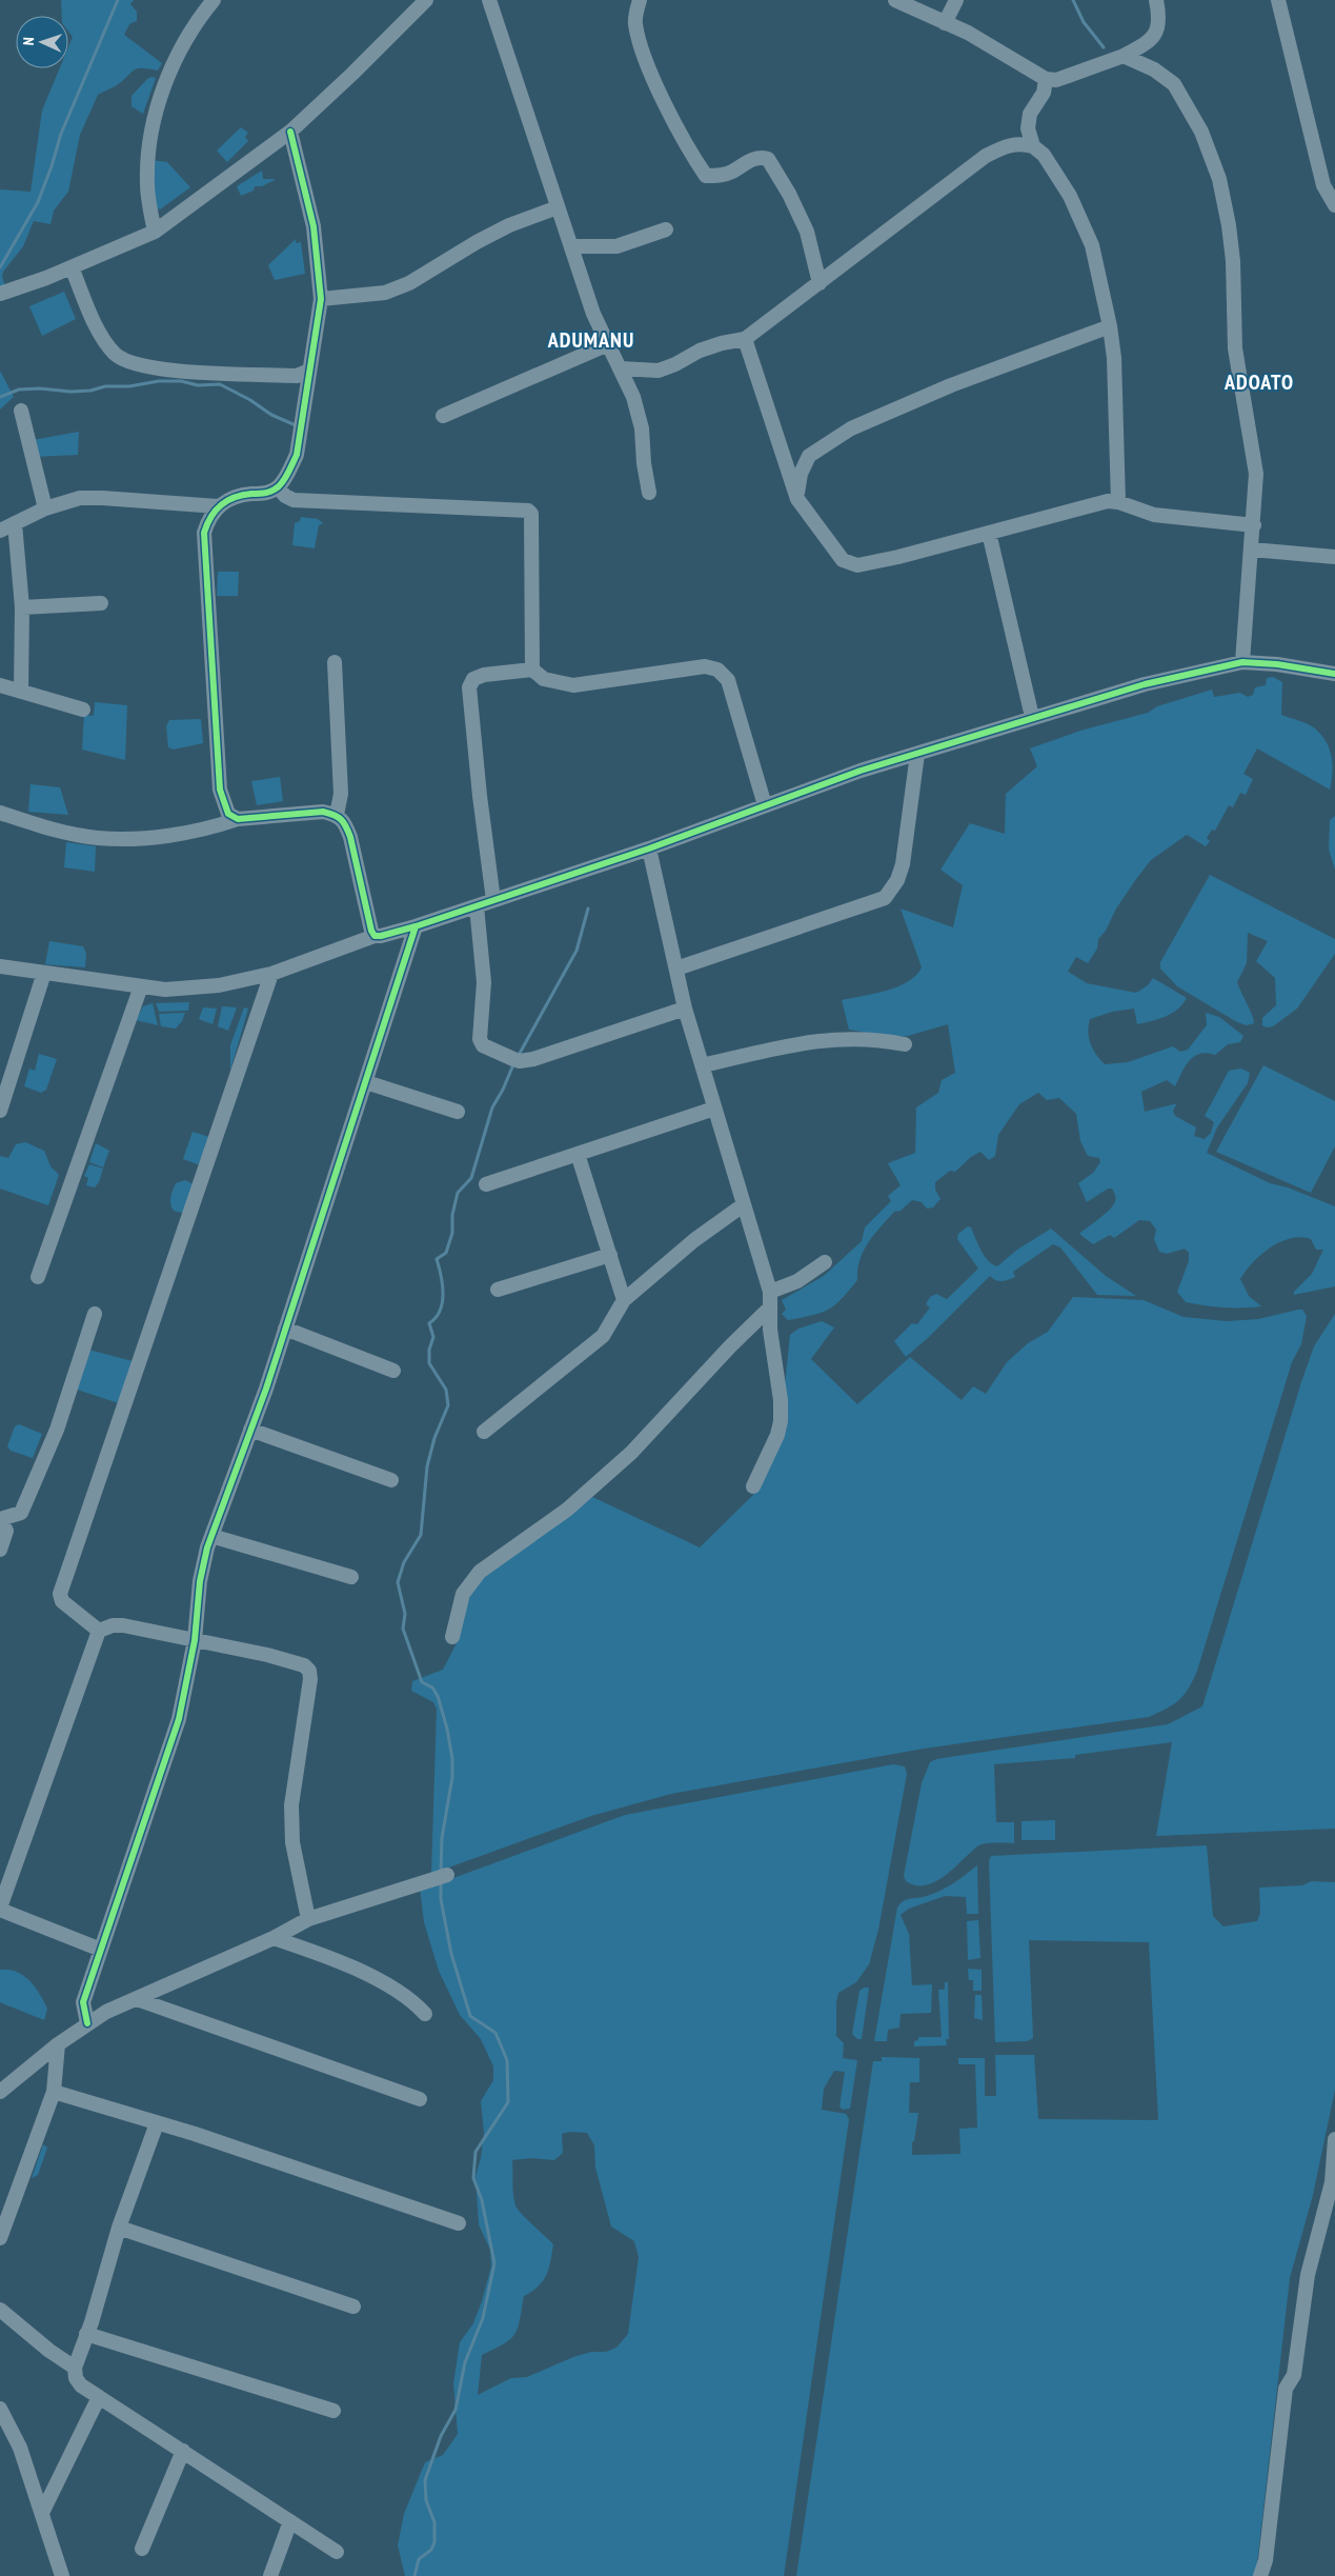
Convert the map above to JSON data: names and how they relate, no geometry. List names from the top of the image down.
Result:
{
  "districts": ["ADUMANU", "ADOATO"],
  "north": "left"
}
